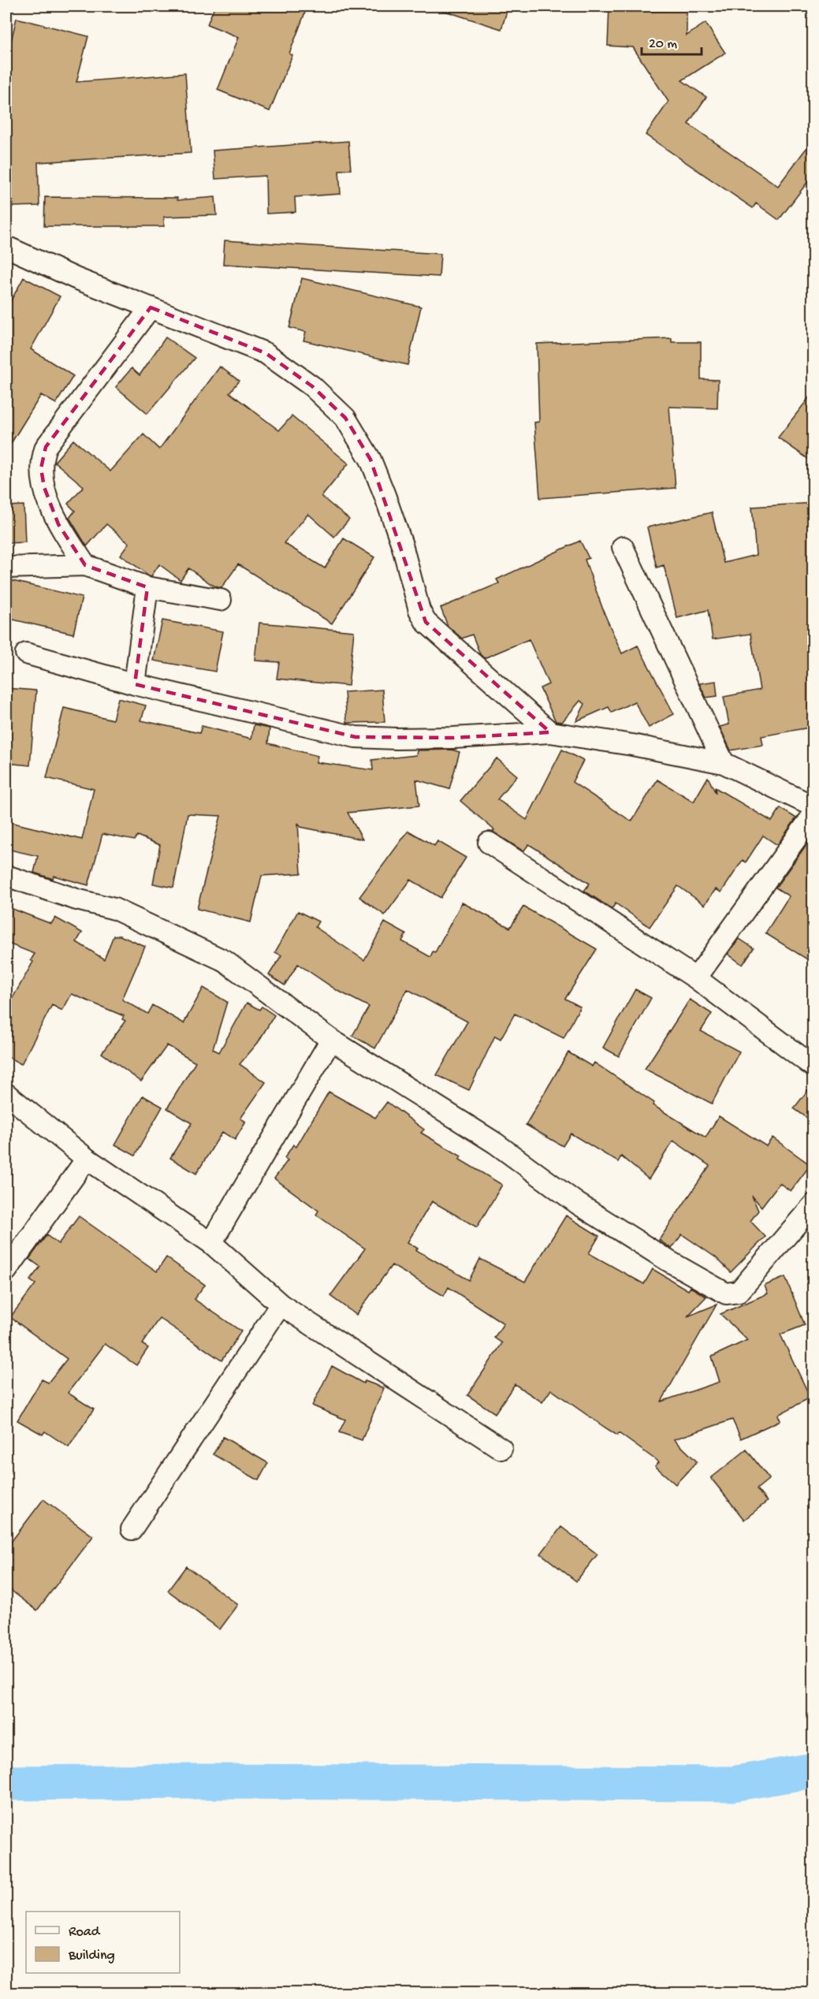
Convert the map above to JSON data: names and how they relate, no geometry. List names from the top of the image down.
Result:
{
  "legend": ["Road", "Building"],
  "scale_bar": "20 m"
}
